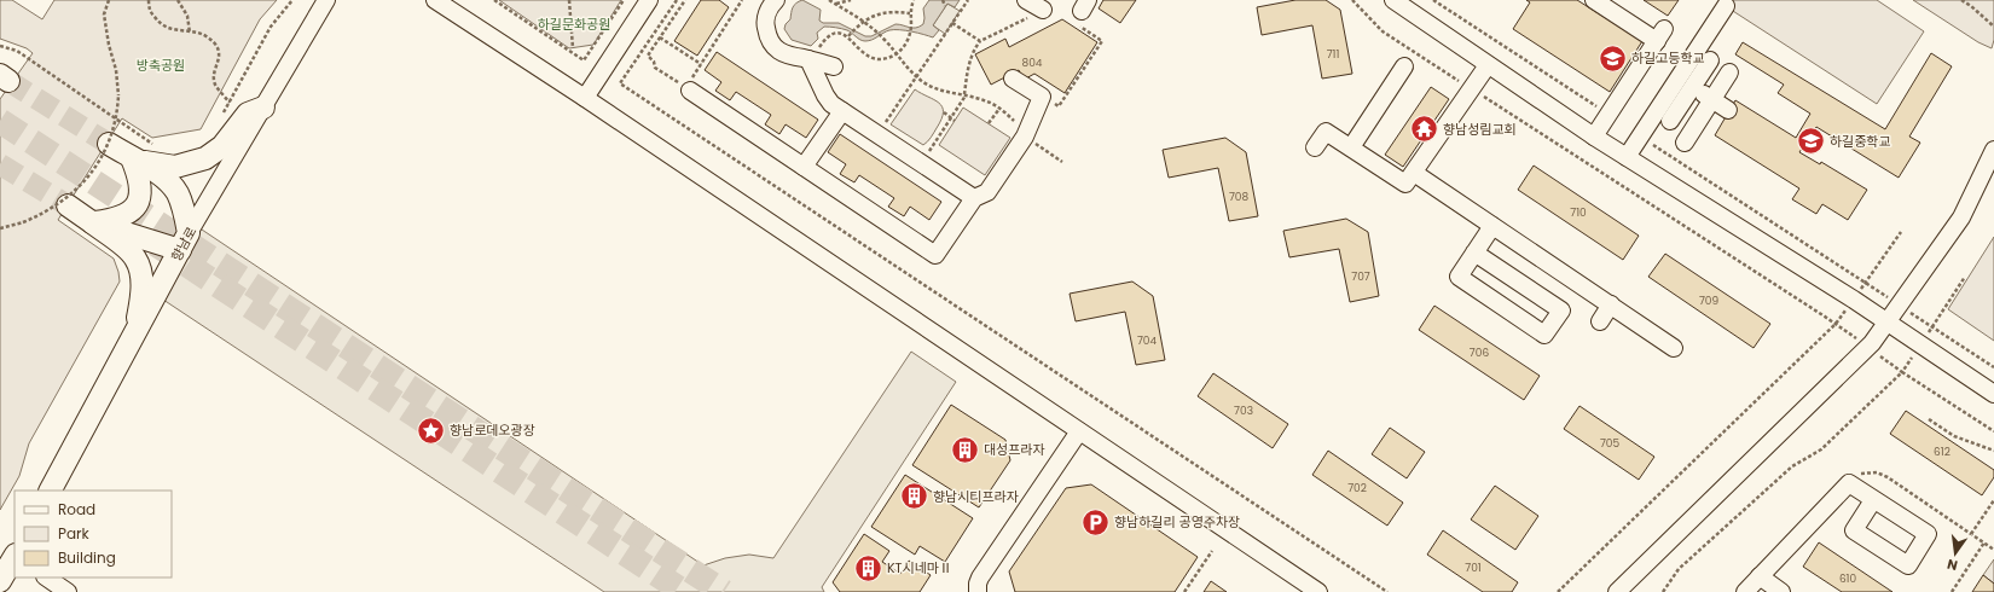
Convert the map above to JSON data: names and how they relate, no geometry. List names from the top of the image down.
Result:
{
  "streets": {
    "main road": ["향남로"]
  },
  "parks": ["하길문화공원", "방축공원"],
  "places": {
    "school or university": ["하길고등학교", "하길중학교"],
    "temple": ["향남성림교회"],
    "place": ["향남로데오광장"],
    "building": ["대성프라자", "향남시티프라자", "KT시네마Ⅱ"],
    "parking": ["향남하길리 공영주차장"]
  },
  "house_numbers": [
    "711",
    "804",
    "708",
    "710",
    "707",
    "709",
    "704",
    "706",
    "703",
    "705",
    "612",
    "702",
    "701",
    "610"
  ],
  "legend": ["Road", "Park", "Building"],
  "north": "bottom"
}
